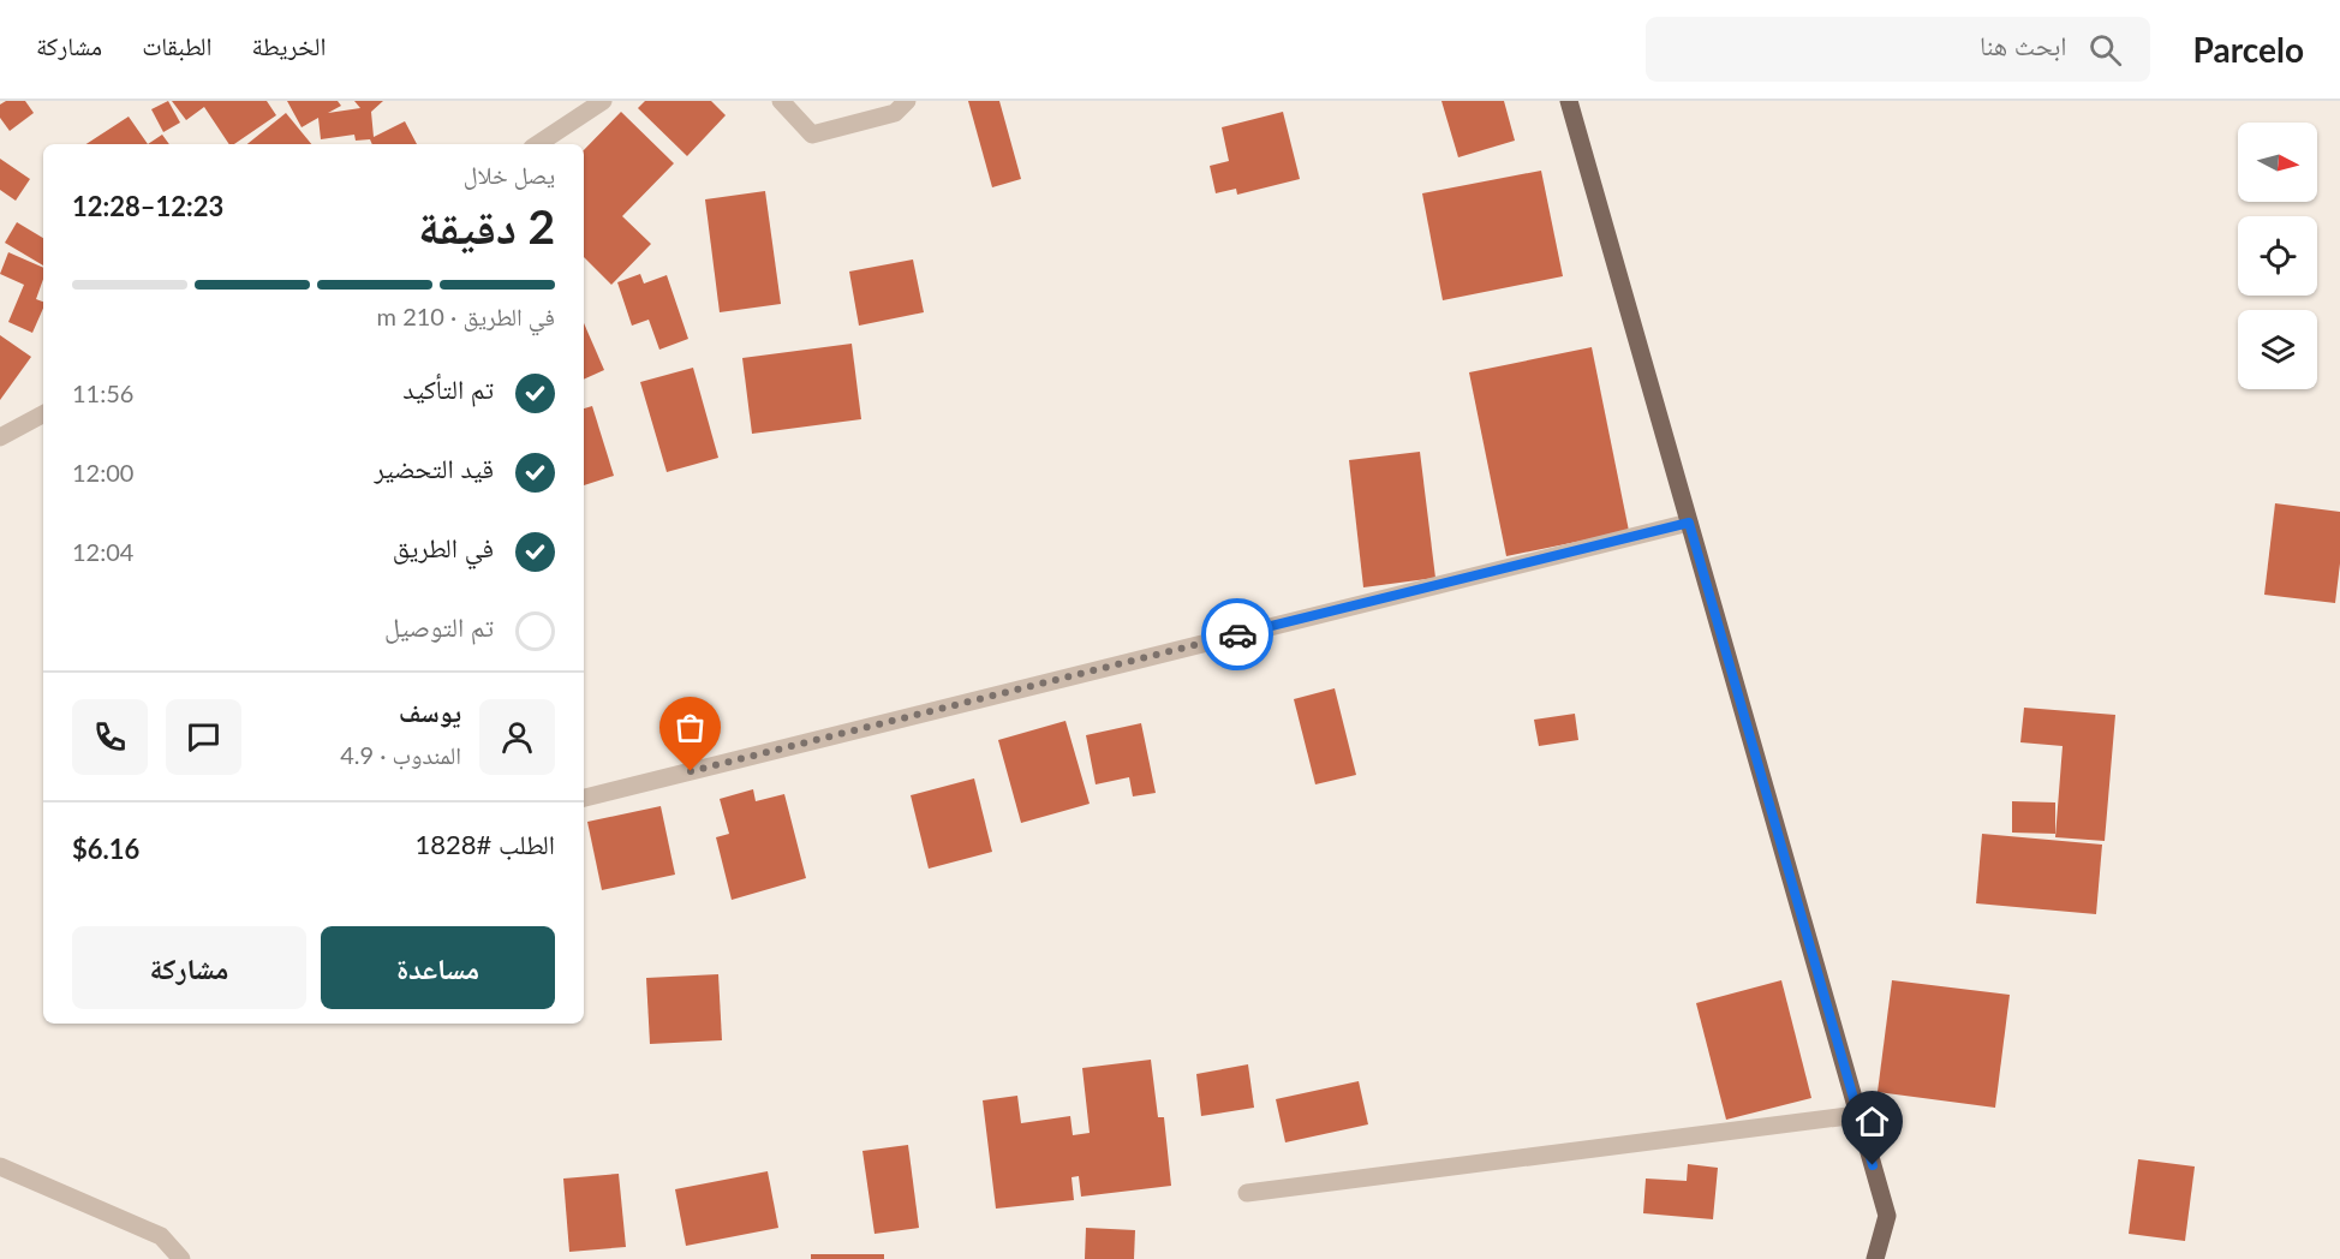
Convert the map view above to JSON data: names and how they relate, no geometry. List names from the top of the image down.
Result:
{
  "north": "right",
  "page": {
    "header": "Parcelo",
    "search": "ابحث هنا",
    "nav": ["الخريطة", "الطبقات", "مشاركة"],
    "heading": ["2 دقيقة", "يصل خلال", "12:23–12:28"],
    "panel": [
      "يوسف",
      "المندوب · 4.9",
      "الطلب #1828",
      "$6.16"
    ],
    "bar": "في الطريق · 210 m",
    "list": [
      ["تم التأكيد", "11:56"],
      ["قيد التحضير", "12:00"],
      ["في الطريق", "12:04"],
      "تم التوصيل"
    ],
    "buttons": ["مساعدة", "مشاركة"]
  }
}
